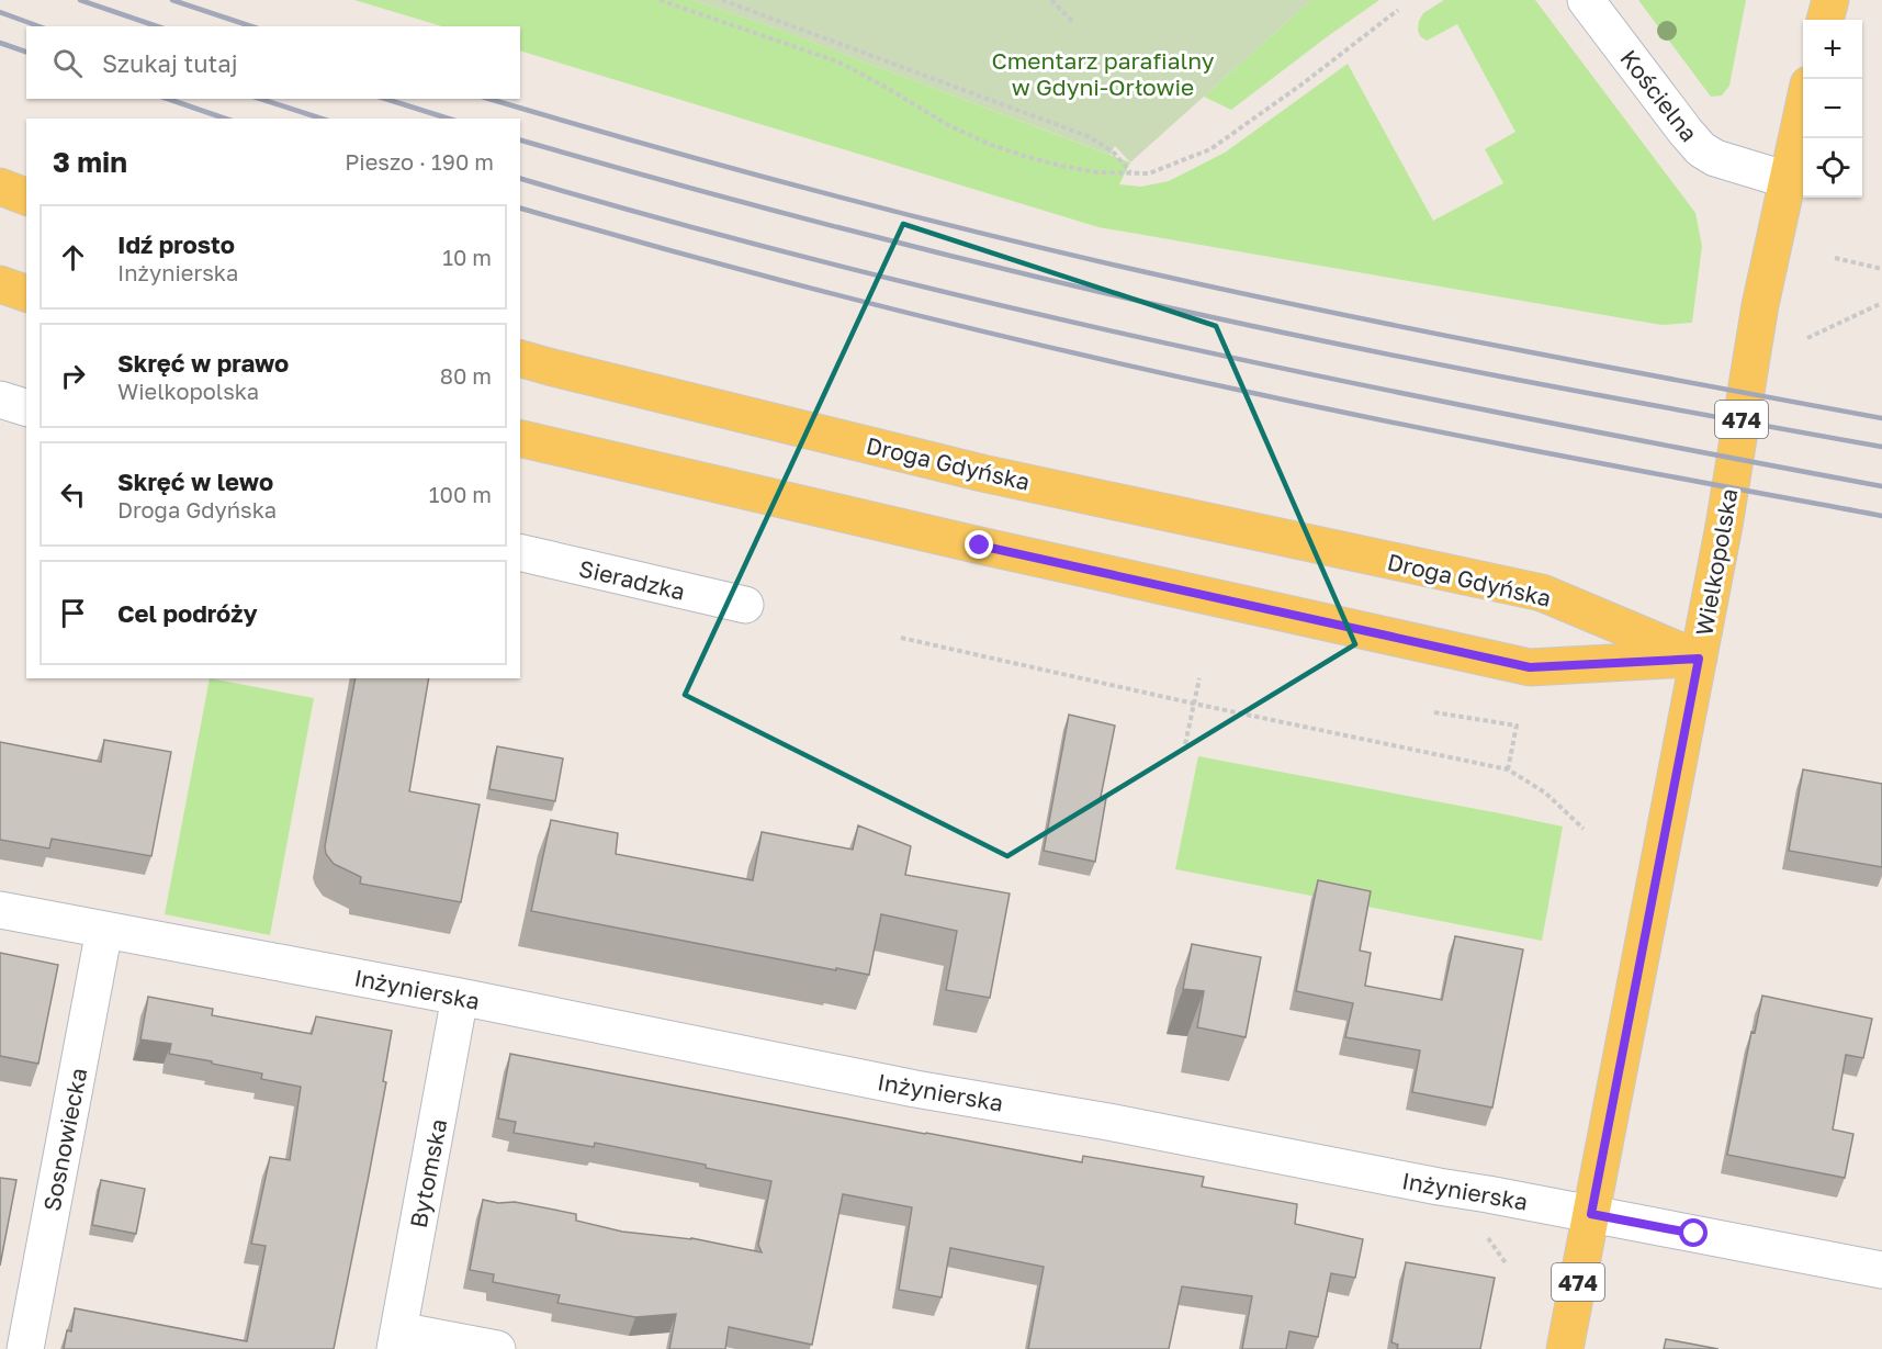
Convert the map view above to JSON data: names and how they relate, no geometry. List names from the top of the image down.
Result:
{
  "streets": {
    "main road": ["474", "Droga Gdyńska", "Wielkopolska"],
    "street": [
      "Kościelna",
      "Sieradzka",
      "Inżynierska",
      "Sosnowiecka",
      "Bytomska"
    ]
  },
  "crossings": [
    ["Kościelna", "Wielkopolska"],
    ["Droga Gdyńska", "Wielkopolska"],
    ["Wielkopolska", "Inżynierska"],
    ["Inżynierska", "Sosnowiecka"],
    ["Inżynierska", "Bytomska"]
  ],
  "parks": ["Cmentarz parafialny w Gdyni-Orłowie"],
  "page": {
    "map_buttons": ["+", "−"],
    "search": "Szukaj tutaj",
    "heading": ["3 min", "Pieszo · 190 m"],
    "list": [
      ["Idź prosto", "Inżynierska", "10 m"],
      ["Skręć w prawo", "Wielkopolska", "80 m"],
      ["Skręć w lewo", "Droga Gdyńska", "100 m"],
      "Cel podróży"
    ]
  }
}
